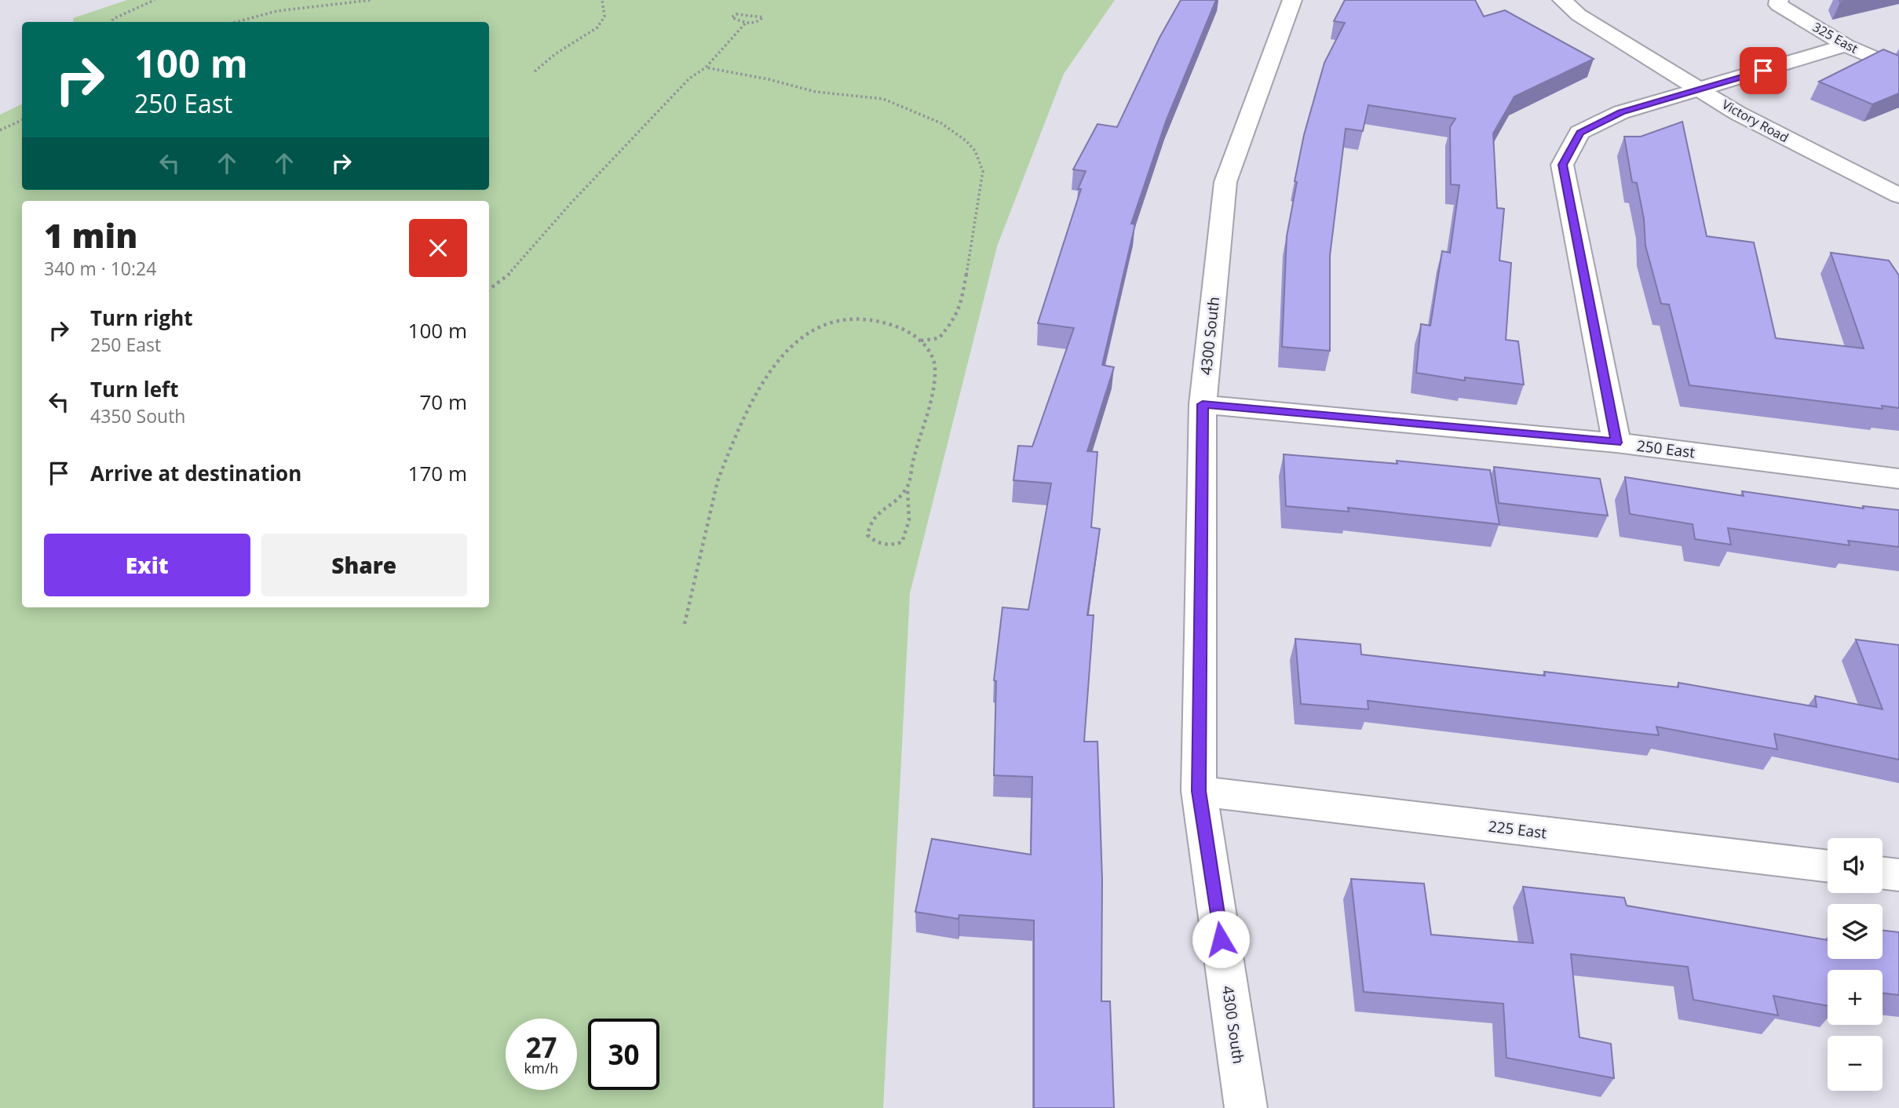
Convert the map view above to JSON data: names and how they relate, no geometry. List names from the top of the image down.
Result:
{
  "streets": {
    "street": [
      "325 East",
      "Victory Road",
      "4300 South",
      "250 East",
      "225 East"
    ]
  },
  "crossings": [
    ["4300 South", "250 East"],
    ["4300 South", "225 East"]
  ],
  "page": {
    "turn": ["100 m", "250 East"],
    "heading": ["1 min", "340 m · 10:24"],
    "list": [
      {
        "name": "Turn right",
        "note": "250 East",
        "value": "100 m"
      },
      {
        "name": "Turn left",
        "note": "4350 South",
        "value": "70 m"
      },
      {
        "name": "Arrive at destination",
        "value": "170 m"
      }
    ],
    "buttons": ["Exit", "Share"],
    "map_buttons": ["+", "−"],
    "speed": "27 km/h",
    "limit": "30"
  }
}
